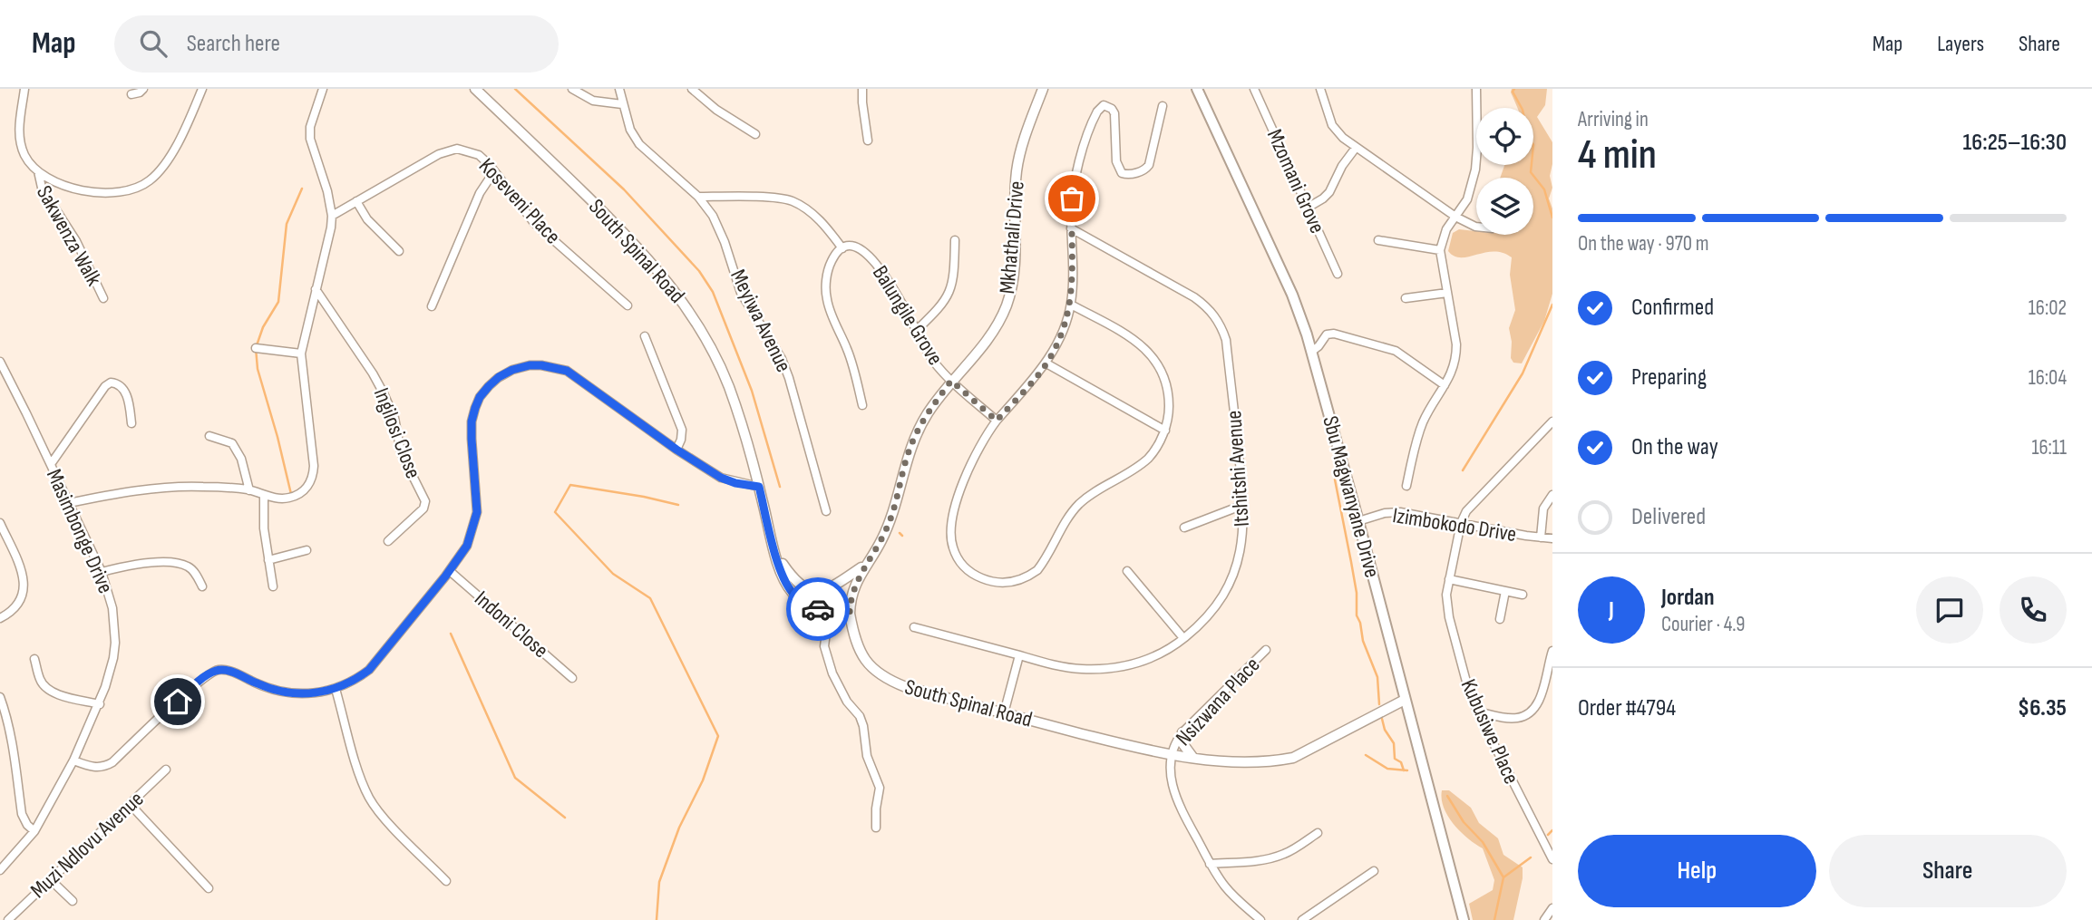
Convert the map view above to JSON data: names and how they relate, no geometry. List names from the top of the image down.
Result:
{
  "streets": {
    "main road": ["Sbu Magwanyane Drive"],
    "street": [
      "Mzomani Grove",
      "Koseveni Place",
      "Sakwenza Walk",
      "Mkhathali Drive",
      "South Spinal Road",
      "Balungile Grove",
      "Meyiwa Avenue",
      "Ingilosi Close",
      "Itshitshi Avenue",
      "Izimbokodo Drive",
      "Masimbonge Drive",
      "Indoni Close",
      "Nsizwana Place",
      "Kubusiwe Place",
      "Muzi Ndlovu Avenue"
    ]
  },
  "crossings": [
    ["Mkhathali Drive", "South Spinal Road"],
    ["Mkhathali Drive", "Balungile Grove"],
    ["South Spinal Road", "Sbu Magwanyane Drive"],
    ["South Spinal Road", "Nsizwana Place"],
    ["Sbu Magwanyane Drive", "Izimbokodo Drive"],
    ["Izimbokodo Drive", "Kubusiwe Place"]
  ],
  "page": {
    "header": "Map",
    "search": "Search here",
    "nav": ["Map", "Layers", "Share"],
    "heading": ["4 min", "Arriving in", "16:25–16:30"],
    "panel": [
      "Jordan",
      "Courier · 4.9",
      "Order #4794",
      "$6.35"
    ],
    "bar": "On the way · 970 m",
    "list": [
      ["Confirmed", "16:02"],
      ["Preparing", "16:04"],
      ["On the way", "16:11"],
      "Delivered"
    ],
    "round": "J",
    "buttons": ["Help", "Share"]
  }
}
